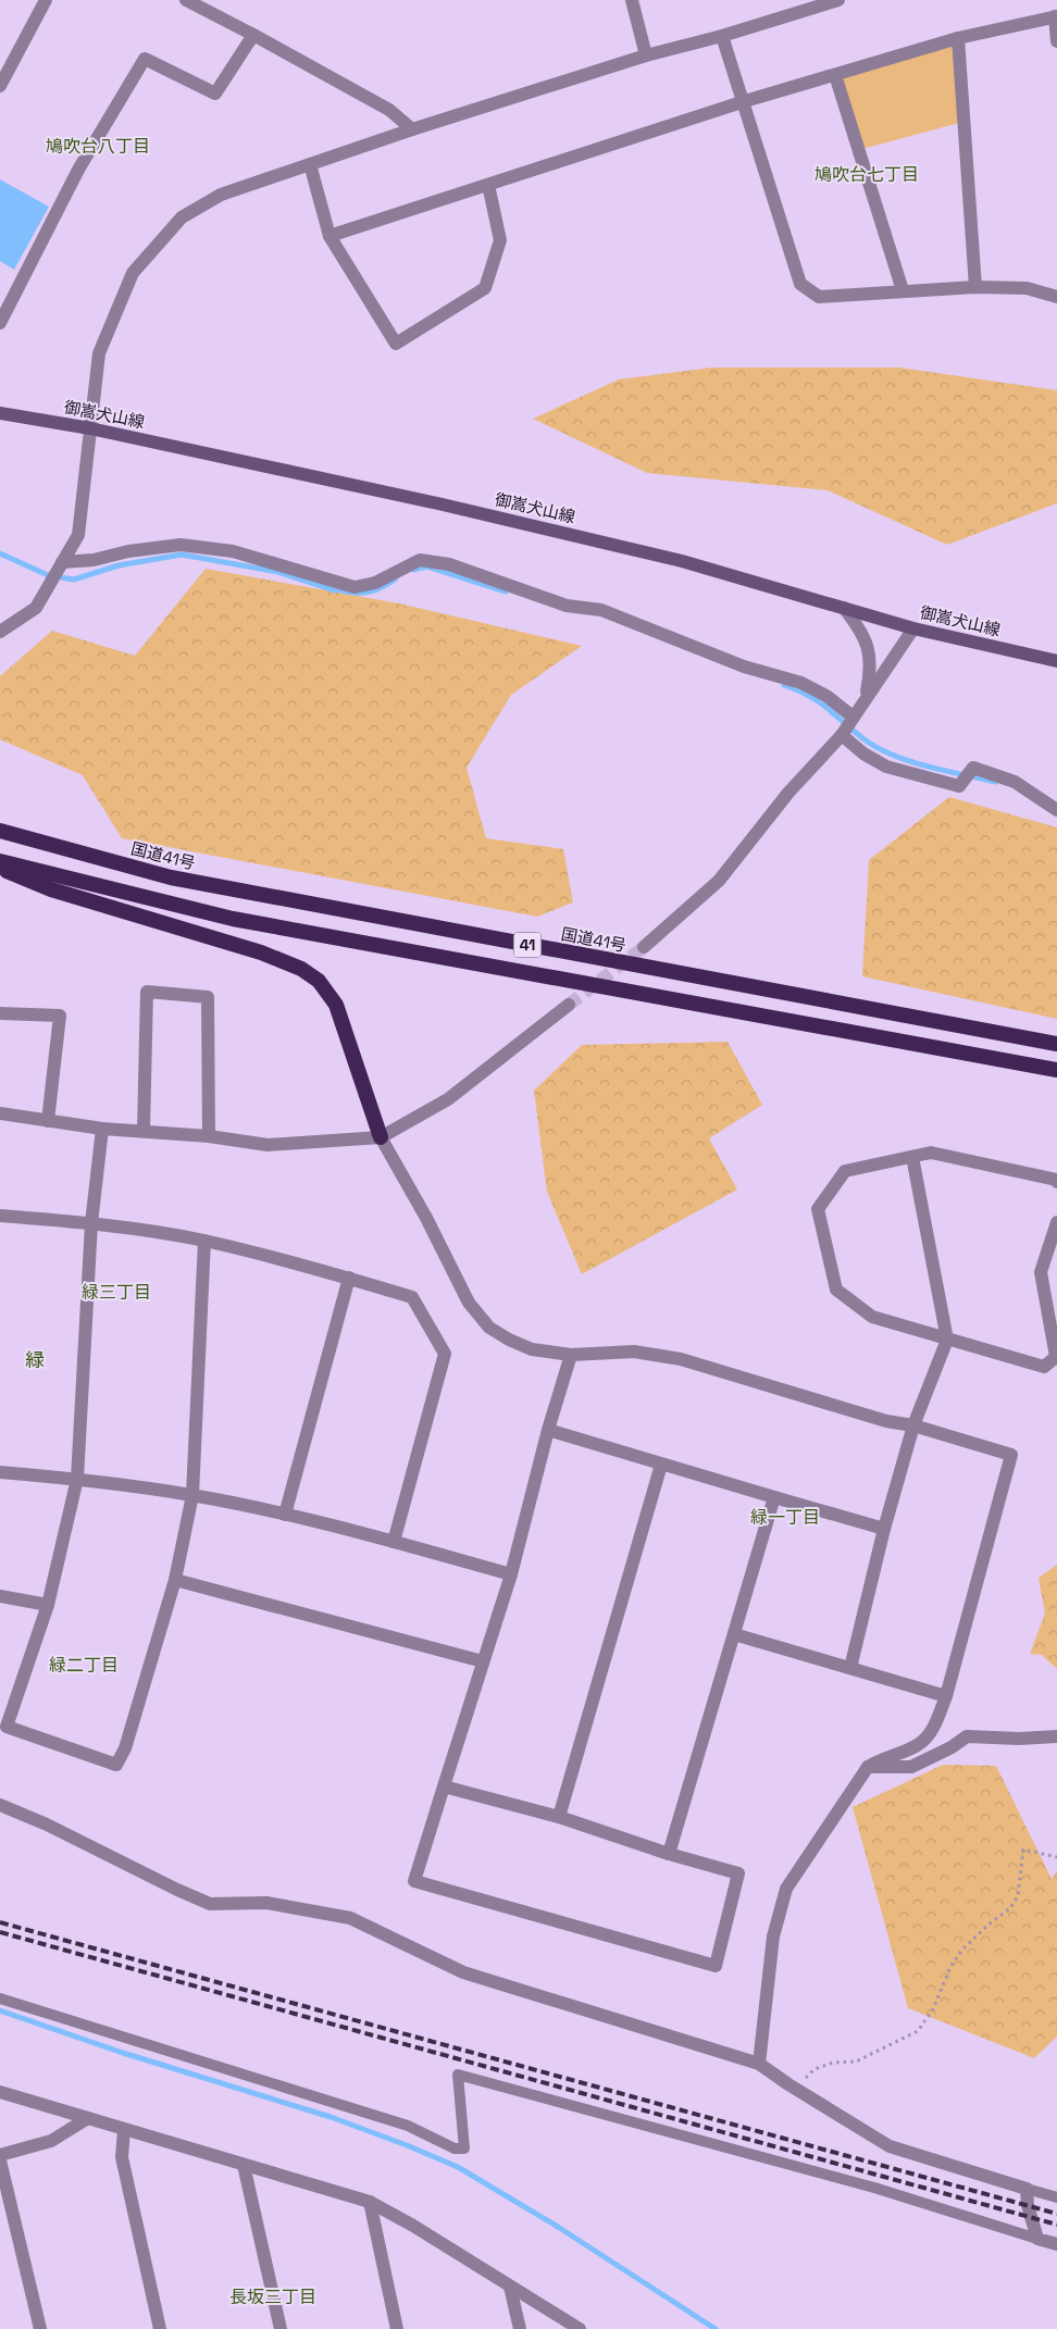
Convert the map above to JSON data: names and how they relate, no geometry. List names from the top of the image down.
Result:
{
  "streets": {
    "highway": ["国道41号", "41"],
    "main road": ["御嵩犬山線"]
  },
  "districts": [
    "鳩吹台八丁目",
    "鳩吹台七丁目",
    "緑三丁目",
    "緑",
    "緑一丁目",
    "緑二丁目",
    "長坂三丁目"
  ]
}
